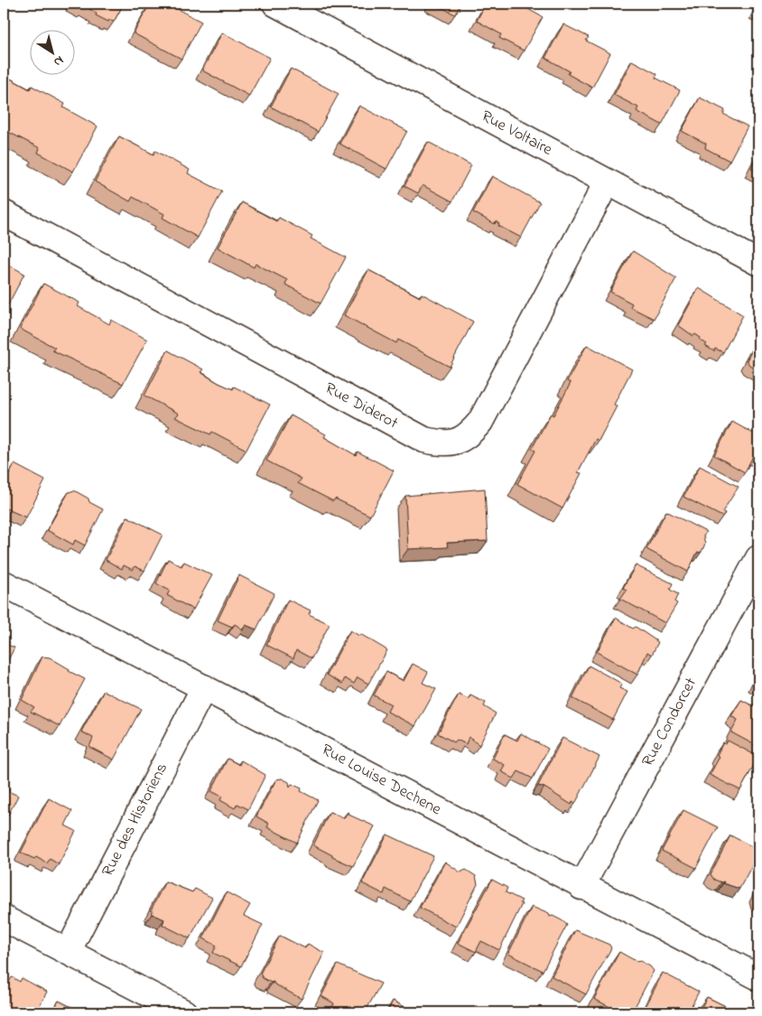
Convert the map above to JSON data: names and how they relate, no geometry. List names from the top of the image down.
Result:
{
  "streets": {
    "street": [
      "Rue Voltaire",
      "Rue Diderot",
      "Rue Condorcet",
      "Rue Louise Dechene",
      "Rue des Historiens"
    ]
  },
  "crossings": [
    ["Rue Voltaire", "Rue Diderot"],
    ["Rue Condorcet", "Rue Louise Dechene"],
    ["Rue Louise Dechene", "Rue des Historiens"]
  ],
  "north": "bottom right"
}
